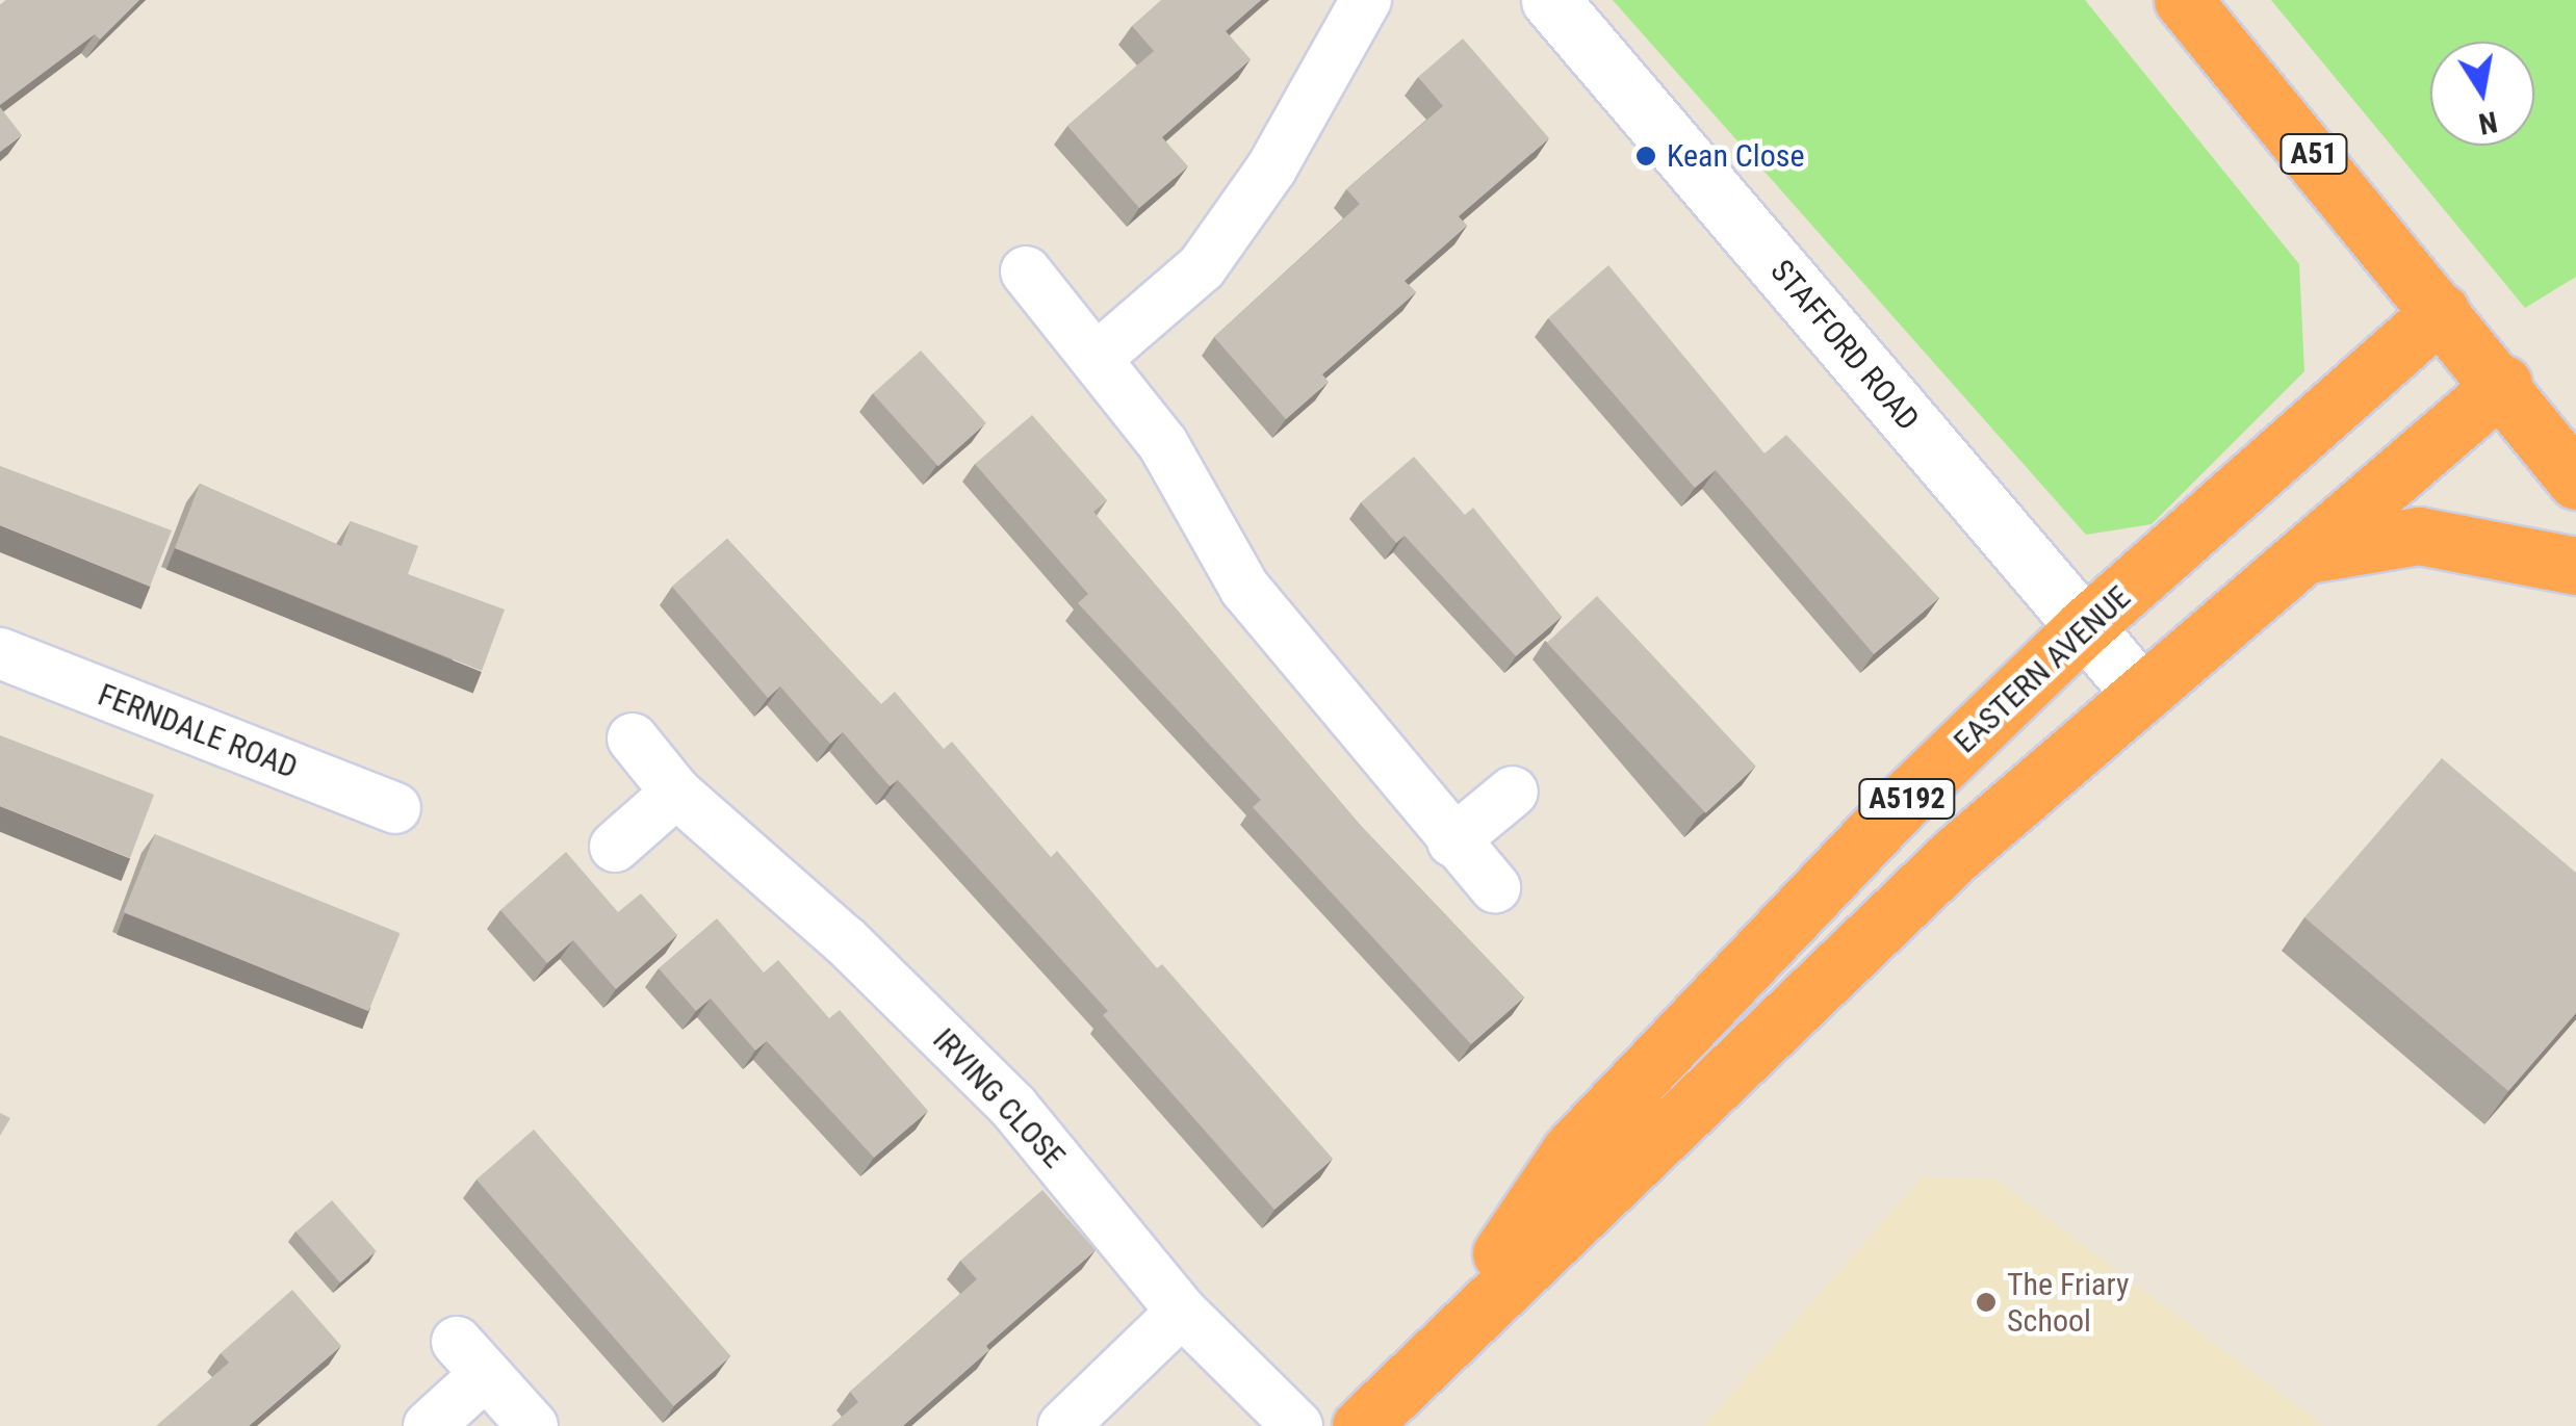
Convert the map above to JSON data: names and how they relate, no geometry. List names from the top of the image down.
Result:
{
  "streets": {
    "highway": ["A51", "EASTERN AVENUE", "A5192"],
    "street": ["STAFFORD ROAD", "FERNDALE ROAD", "IRVING CLOSE"]
  },
  "crossings": [
    ["A51", "EASTERN AVENUE"],
    ["STAFFORD ROAD", "EASTERN AVENUE"]
  ],
  "places": ["Kean Close", "The Friary School"],
  "north": "bottom"
}
